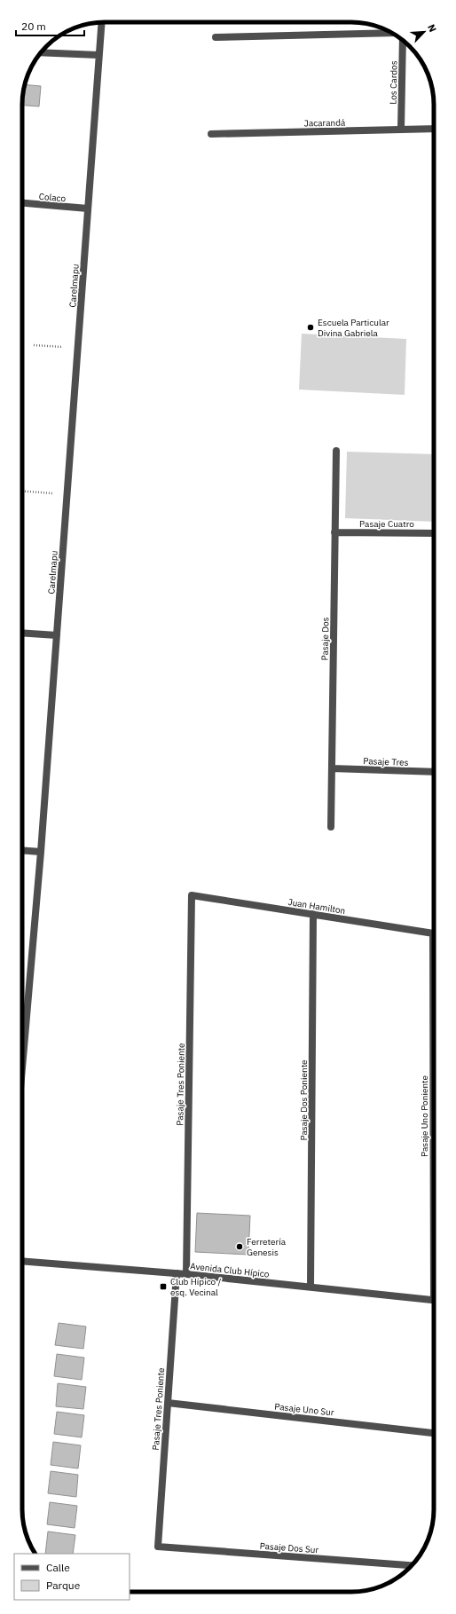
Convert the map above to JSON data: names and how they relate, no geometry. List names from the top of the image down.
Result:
{
  "streets": {
    "street": [
      "Los Cardos",
      "Jacarandá",
      "Colaco",
      "Carelmapu",
      "Pasaje Cuatro",
      "Pasaje Dos",
      "Pasaje Tres",
      "Juan Hamilton",
      "Pasaje Tres Poniente",
      "Pasaje Dos Poniente",
      "Avenida Club Hípico",
      "Pasaje Uno Sur",
      "Pasaje Dos Sur"
    ]
  },
  "crossings": [
    ["Los Cardos", "Jacarandá"],
    ["Colaco", "Carelmapu"],
    ["Pasaje Cuatro", "Pasaje Dos"],
    ["Pasaje Dos", "Pasaje Tres"],
    ["Juan Hamilton", "Pasaje Tres Poniente"],
    ["Juan Hamilton", "Pasaje Dos Poniente"],
    ["Pasaje Tres Poniente", "Avenida Club Hípico"],
    ["Pasaje Tres Poniente", "Pasaje Uno Sur"],
    ["Pasaje Tres Poniente", "Pasaje Dos Sur"],
    ["Pasaje Dos Poniente", "Avenida Club Hípico"]
  ],
  "places": {
    "other": ["Escuela Particular Divina Gabriela", "Ferretería Genesis"],
    "transit": ["Club Hípico / esq. Vecinal"]
  },
  "legend": ["Calle", "Parque"],
  "scale_bar": "20 m",
  "north": "top right"
}
